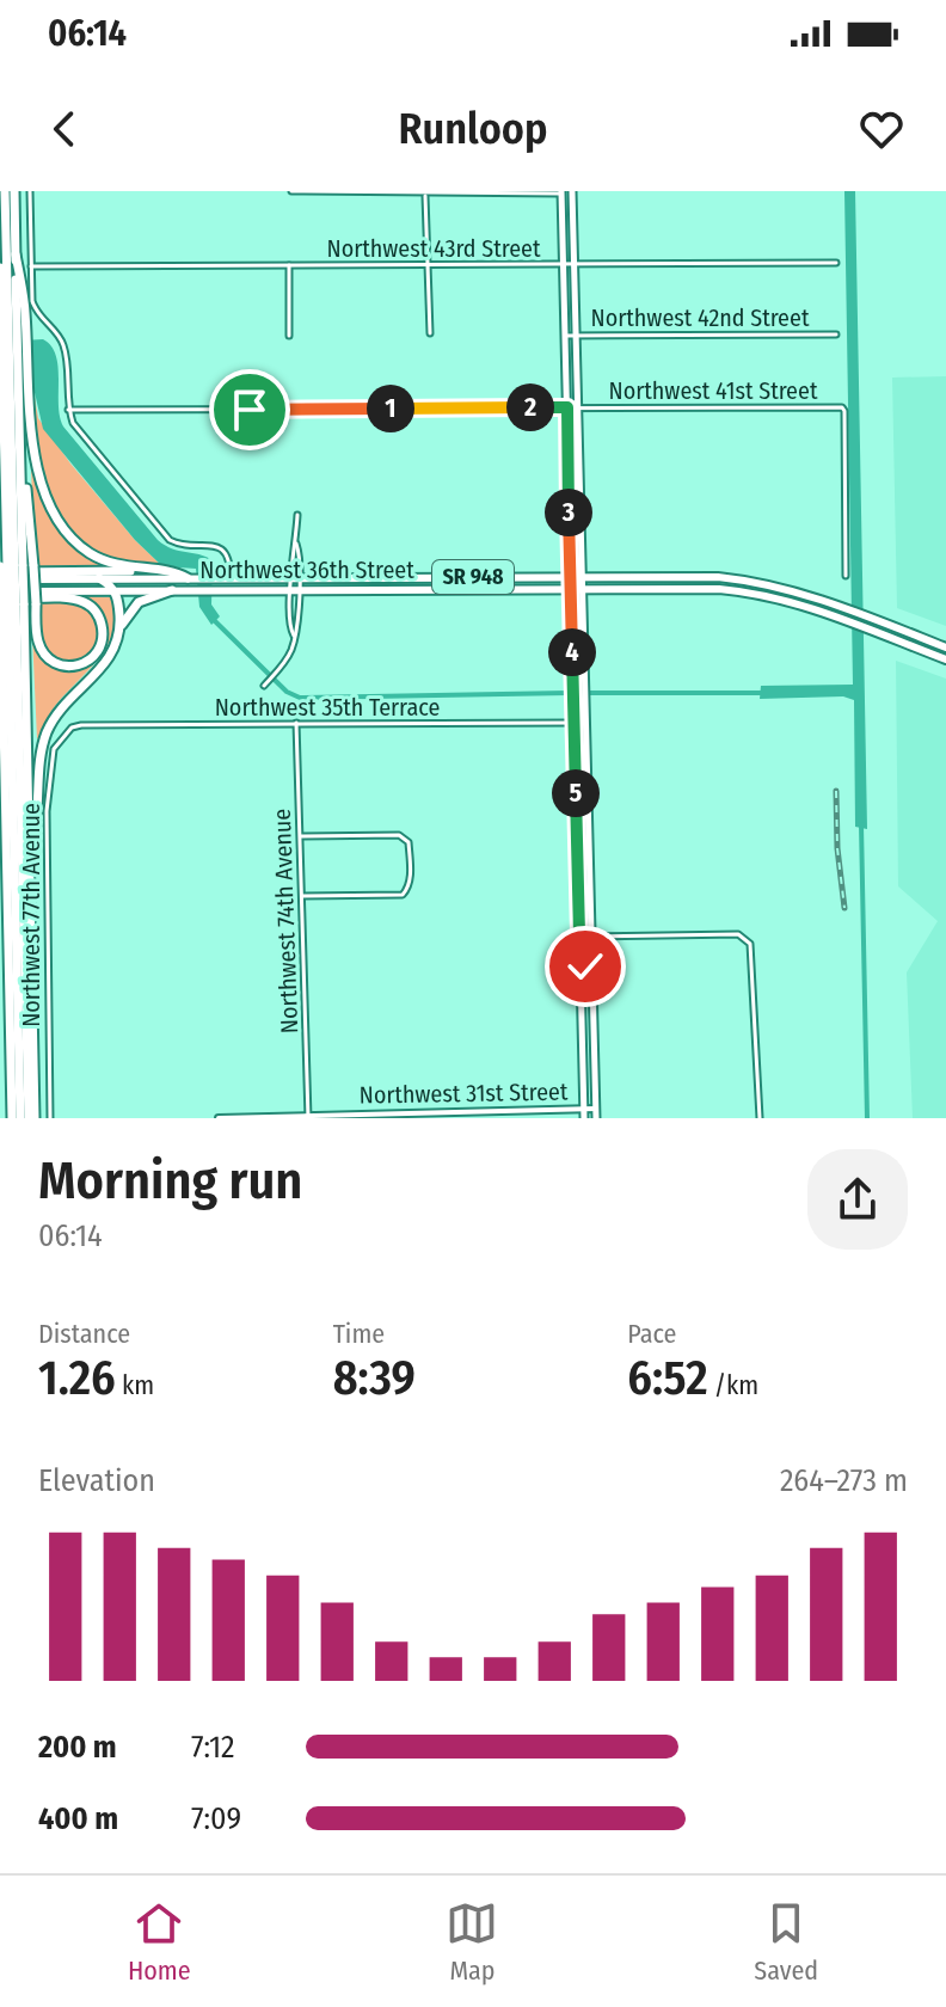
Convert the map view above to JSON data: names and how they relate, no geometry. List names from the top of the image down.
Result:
{
  "streets": {
    "main road": ["Northwest 36th Street", "SR 948"],
    "street": [
      "Northwest 43rd Street",
      "Northwest 42nd Street",
      "Northwest 41st Street",
      "Northwest 35th Terrace",
      "Northwest 77th Avenue",
      "Northwest 74th Avenue",
      "Northwest 31st Street"
    ]
  },
  "crossings": [
    ["Northwest 35th Terrace", "Northwest 77th Avenue"],
    ["Northwest 35th Terrace", "Northwest 74th Avenue"],
    ["Northwest 74th Avenue", "Northwest 31st Street"]
  ],
  "page": {
    "status": "06:14",
    "header": "Runloop",
    "pins": [
      "2",
      "1",
      "3",
      "4",
      "5"
    ],
    "heading": ["Morning run", "06:14"],
    "stats": [
      ["Distance", "1.26 km"],
      ["Time", "8:39"],
      ["Pace", "6:52 /km"]
    ],
    "chart": ["Elevation", "264–273 m"],
    "list": [
      {
        "name": "200 m",
        "note": "7:12"
      },
      {
        "name": "400 m",
        "note": "7:09"
      }
    ],
    "tabs": ["Home", "Map", "Saved"]
  }
}
